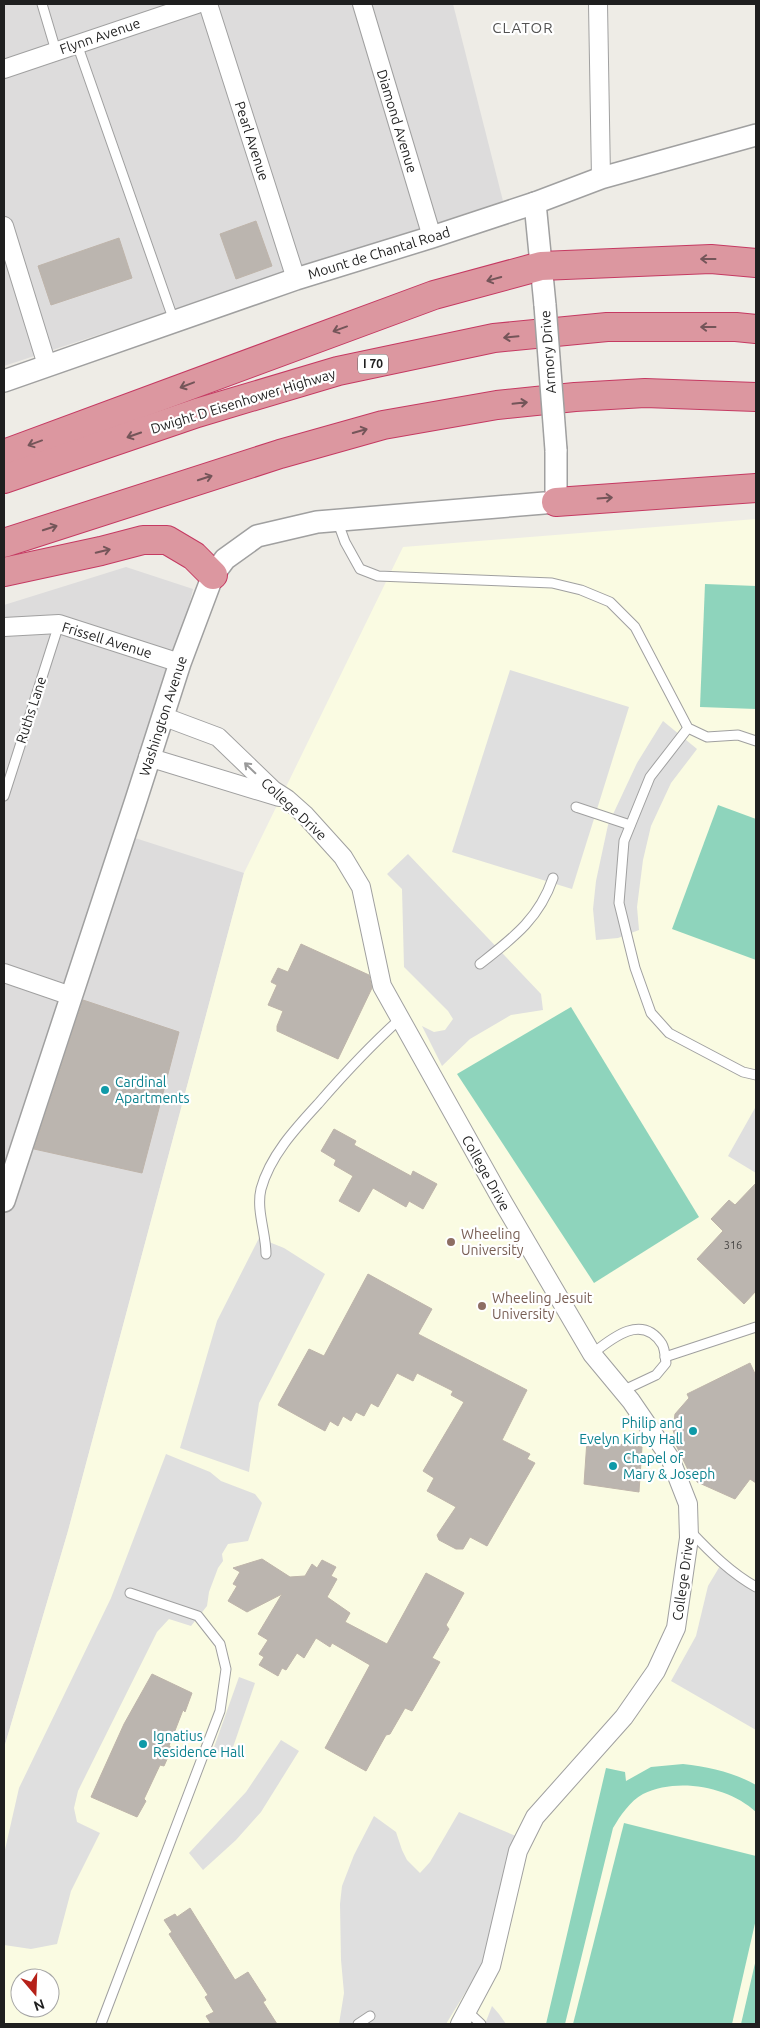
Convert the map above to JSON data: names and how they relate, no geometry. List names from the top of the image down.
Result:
{
  "streets": {
    "highway": ["I 70", "Dwight D Eisenhower Highway"],
    "street": [
      "Flynn Avenue",
      "Diamond Avenue",
      "Pearl Avenue",
      "Mount de Chantal Road",
      "Armory Drive",
      "Frissell Avenue",
      "Washington Avenue",
      "College Drive"
    ],
    "lane": ["Ruths Lane"]
  },
  "crossings": [
    ["Diamond Avenue", "Mount de Chantal Road"],
    ["Pearl Avenue", "Mount de Chantal Road"],
    ["Mount de Chantal Road", "Armory Drive"],
    ["Armory Drive", "Washington Avenue"],
    ["Frissell Avenue", "Ruths Lane"],
    ["Frissell Avenue", "Washington Avenue"],
    ["Washington Avenue", "College Drive"]
  ],
  "districts": ["CLATOR"],
  "places": [
    "Cardinal Apartments",
    "Wheeling University",
    "Wheeling Jesuit University",
    "Philip and Evelyn Kirby Hall",
    "Chapel of Mary & Joseph",
    "Ignatius Residence Hall"
  ],
  "house_numbers": ["316"],
  "north": "bottom"
}
